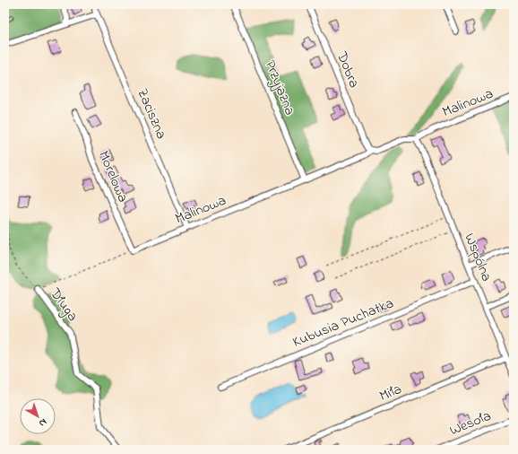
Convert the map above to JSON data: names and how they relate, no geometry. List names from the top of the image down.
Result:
{
  "streets": {
    "street": [
      "Dobra",
      "Przyjazna",
      "Malinowa",
      "Zaciszna",
      "Morelowa",
      "Wspólna",
      "Długa",
      "Kubusia Puchatka",
      "Miła",
      "Wesoła"
    ]
  },
  "crossings": [
    ["Dobra", "Malinowa"],
    ["Przyjazna", "Malinowa"],
    ["Malinowa", "Zaciszna"],
    ["Malinowa", "Morelowa"],
    ["Malinowa", "Wspólna"],
    ["Wspólna", "Kubusia Puchatka"],
    ["Wspólna", "Miła"]
  ],
  "north": "bottom right"
}
